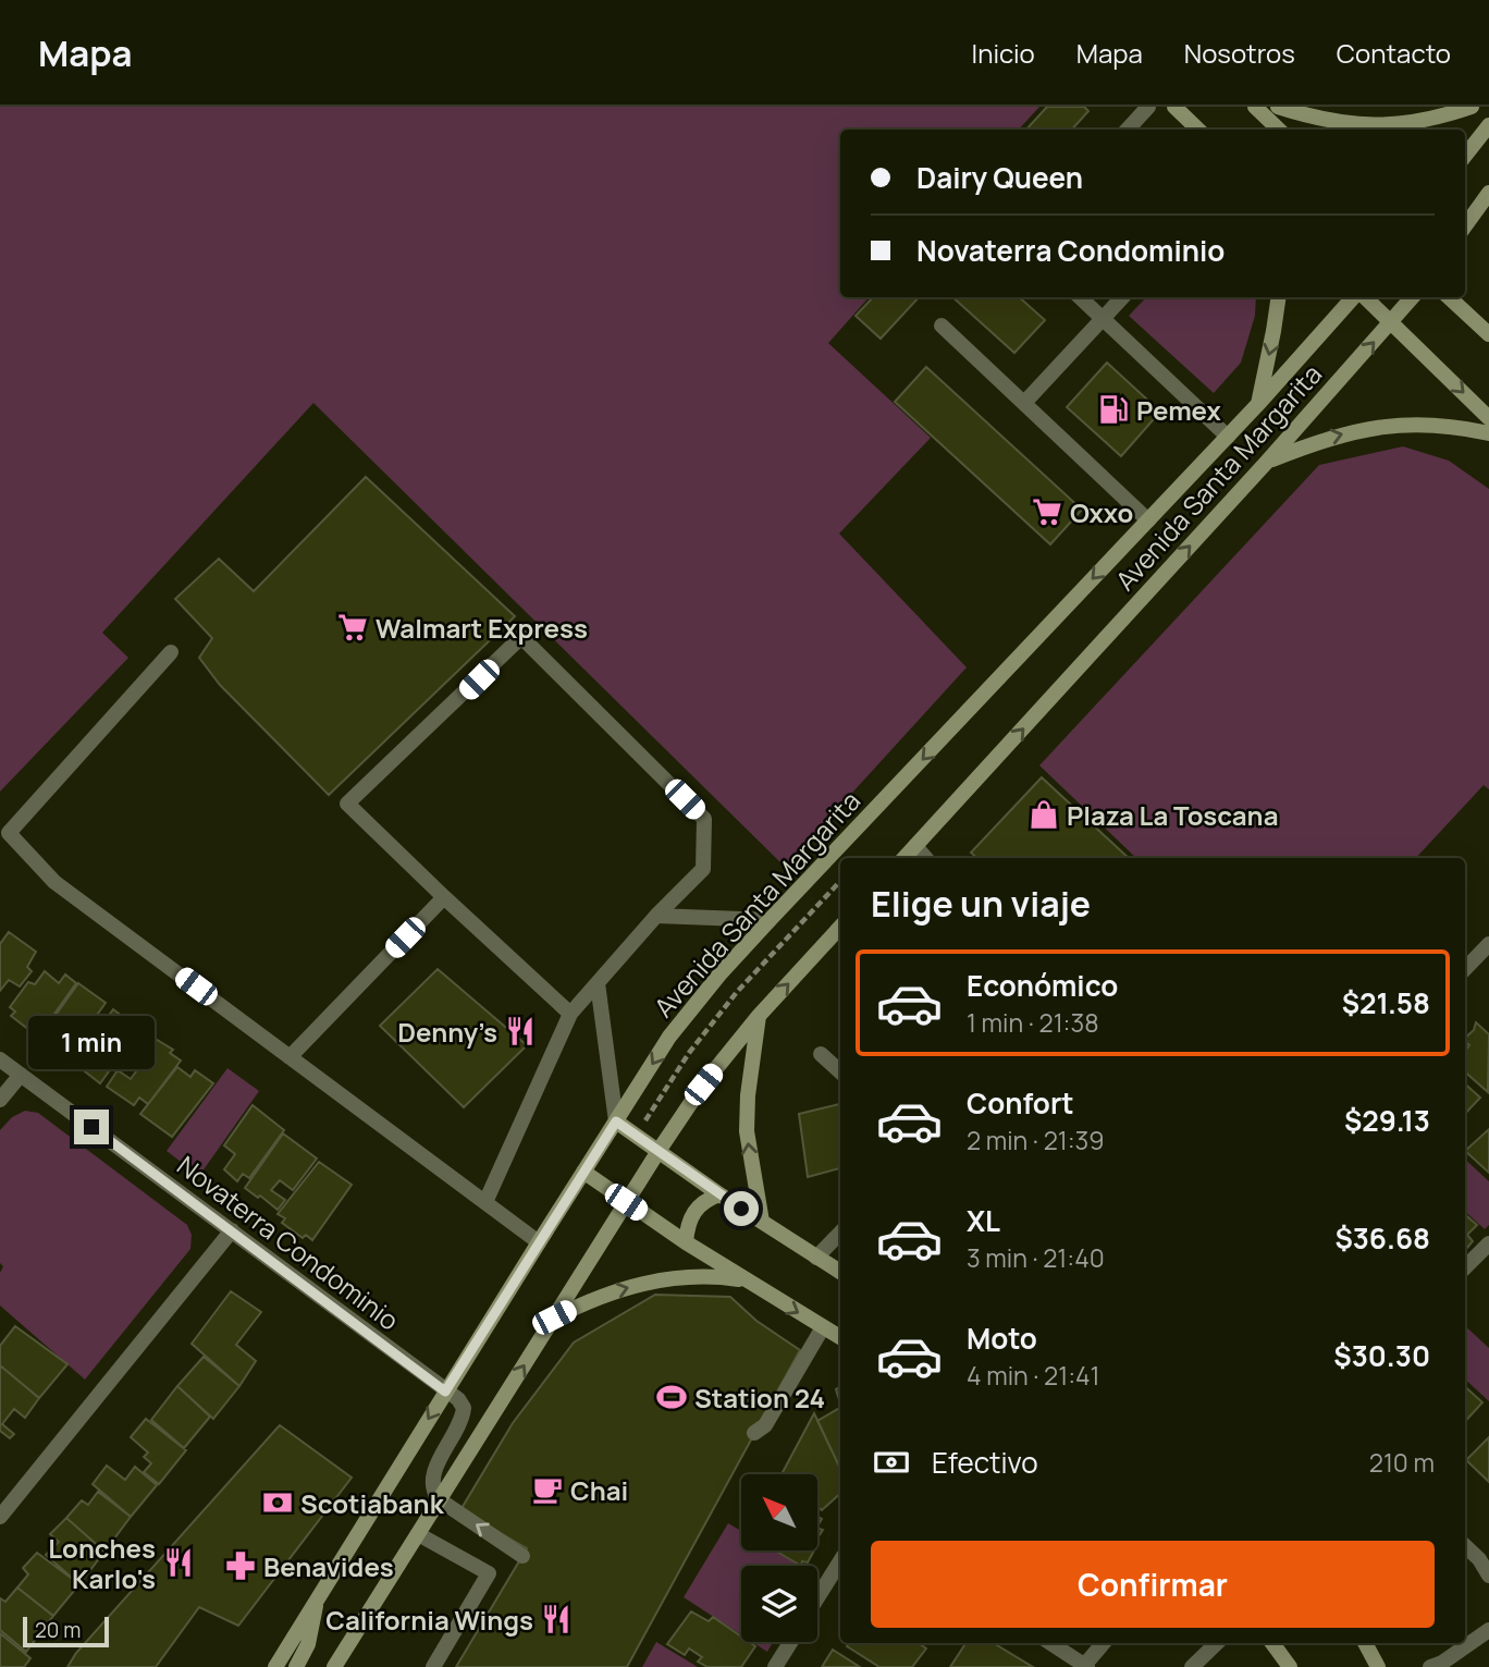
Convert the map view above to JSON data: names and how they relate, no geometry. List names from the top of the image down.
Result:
{
  "streets": {
    "main road": ["Avenida Santa Margarita"],
    "street": ["Novaterra Condominio"]
  },
  "crossings": [
    ["Avenida Santa Margarita", "Novaterra Condominio"]
  ],
  "places": {
    "fuel station": ["Pemex"],
    "supermarket": ["Oxxo", "Walmart Express"],
    "shop": ["Plaza La Toscana"],
    "restaurant": ["Denny’s", "Lonches Karlo's", "California Wings"],
    "sports": ["Station 24"],
    "cafe": ["Chai"],
    "bank": ["Scotiabank"],
    "pharmacy": ["Benavides"]
  },
  "scale_bar": "20 m",
  "north": "top left",
  "page": {
    "header": "Mapa",
    "nav": [
      "Inicio",
      "Mapa",
      "Nosotros",
      "Contacto"
    ],
    "banner": ["Dairy Queen", "Novaterra Condominio"],
    "heading": "Elige un viaje",
    "list": [
      {
        "name": "Económico",
        "note": "1 min · 21:38",
        "value": "$21.58"
      },
      {
        "name": "Confort",
        "note": "2 min · 21:39",
        "value": "$29.13"
      },
      {
        "name": "XL",
        "note": "3 min · 21:40",
        "value": "$36.68"
      },
      {
        "name": "Moto",
        "note": "4 min · 21:41",
        "value": "$30.30"
      }
    ],
    "bubble": "1 min",
    "pay": ["Efectivo", "210 m"],
    "buttons": "Confirmar",
    "scale": "20 m"
  }
}
